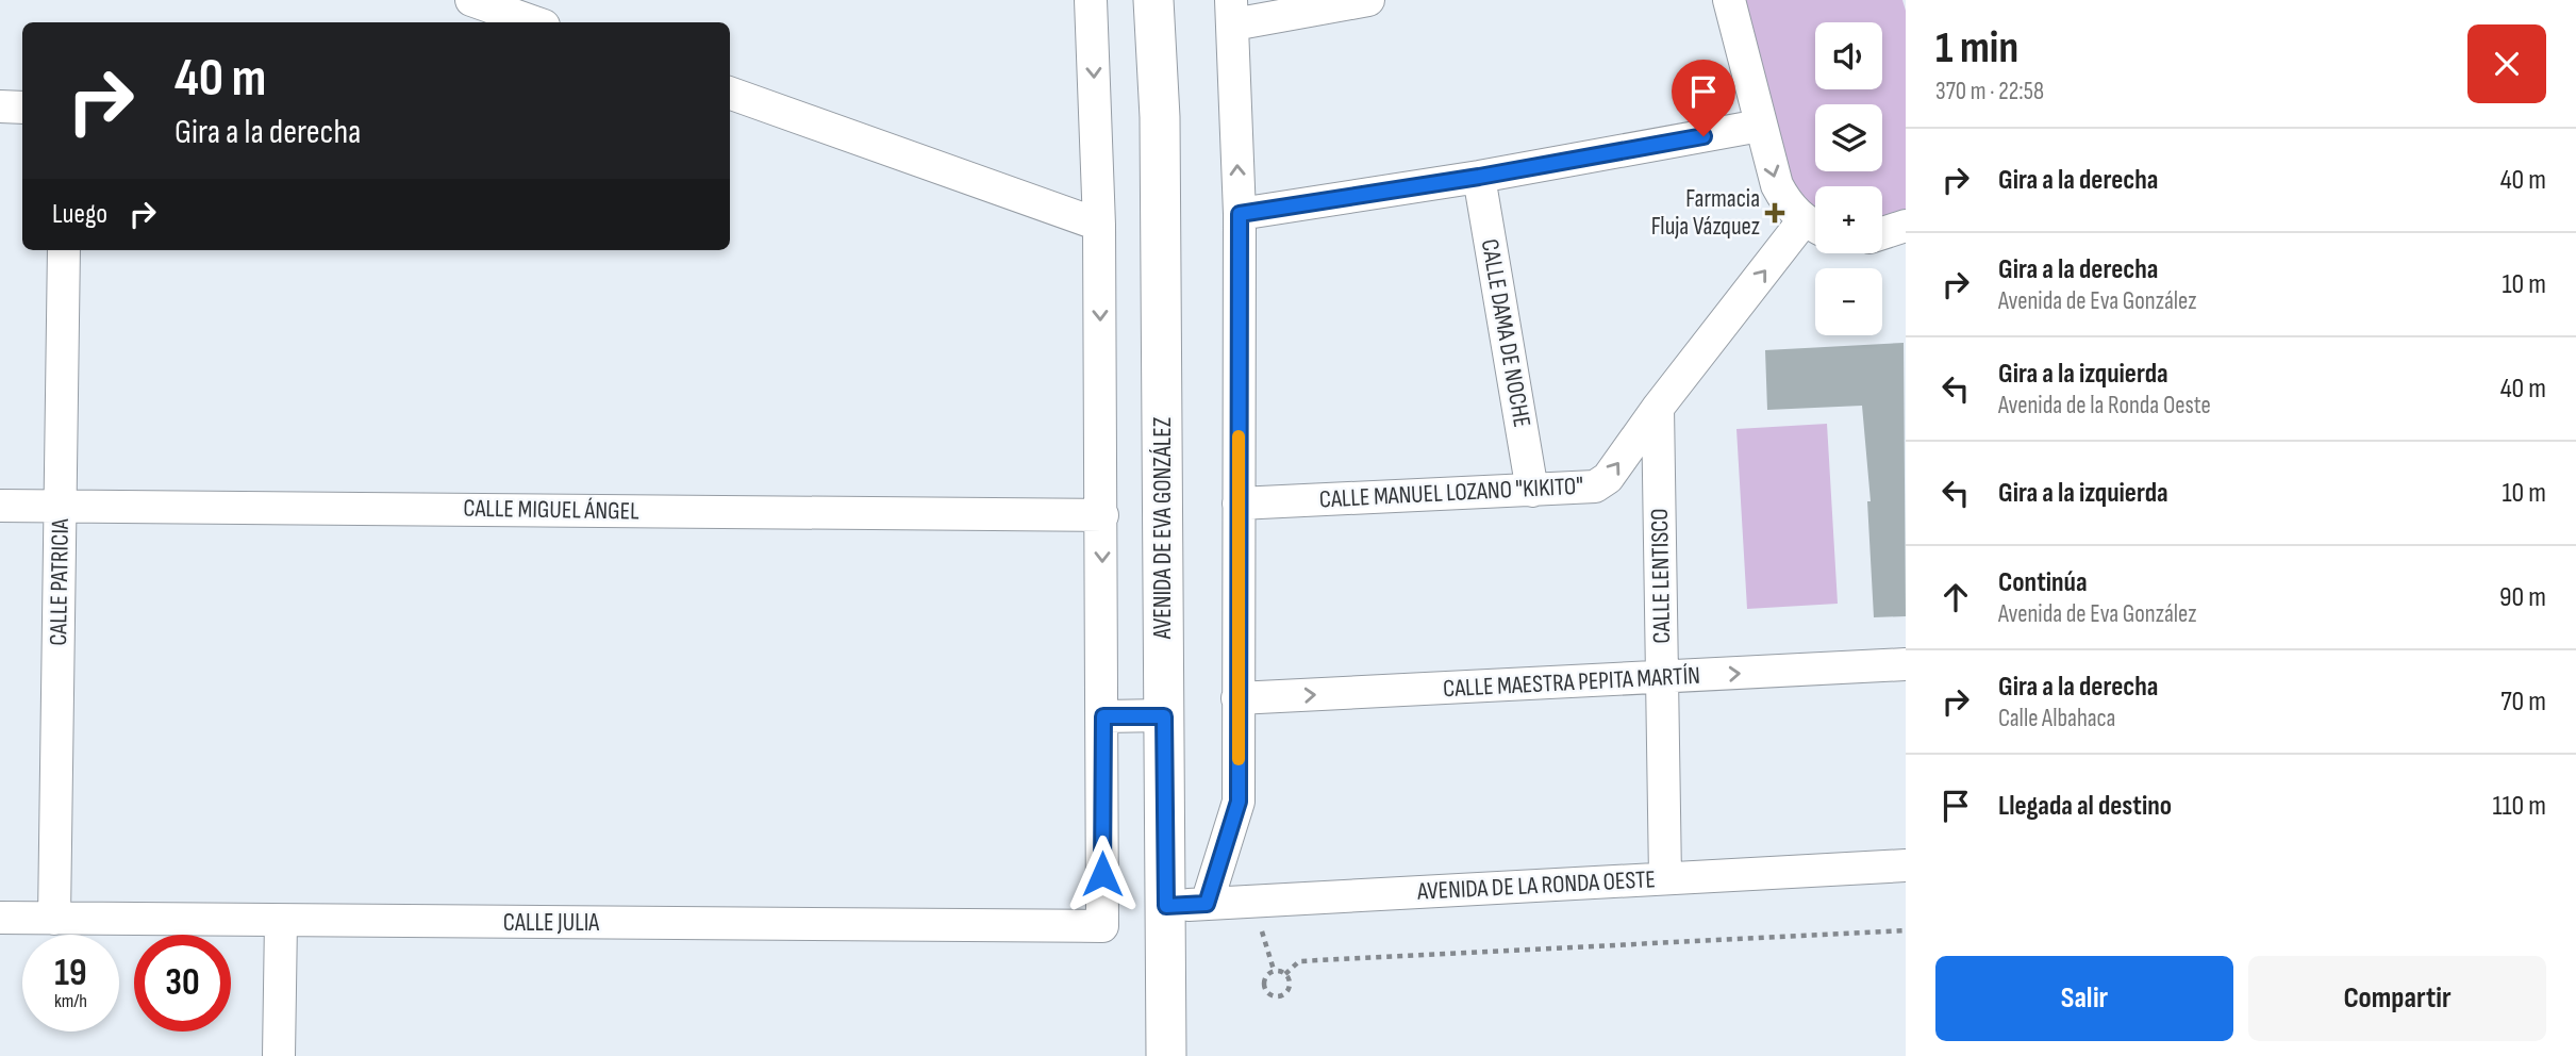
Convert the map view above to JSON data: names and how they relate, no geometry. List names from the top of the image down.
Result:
{
  "streets": {
    "main road": ["AVENIDA DE EVA GONZÁLEZ"],
    "street": [
      "CALLE DAMA DE NOCHE",
      "CALLE MANUEL LOZANO \"KIKITO\"",
      "CALLE MIGUEL ÁNGEL",
      "CALLE LENTISCO",
      "CALLE PATRICIA",
      "CALLE MAESTRA PEPITA MARTÍN",
      "AVENIDA DE LA RONDA OESTE",
      "CALLE JULIA"
    ]
  },
  "crossings": [
    ["CALLE DAMA DE NOCHE", "CALLE MANUEL LOZANO \"KIKITO\""],
    ["CALLE MANUEL LOZANO \"KIKITO\"", "CALLE LENTISCO"],
    ["CALLE MIGUEL ÁNGEL", "CALLE PATRICIA"],
    ["AVENIDA DE EVA GONZÁLEZ", "AVENIDA DE LA RONDA OESTE"],
    ["CALLE LENTISCO", "CALLE MAESTRA PEPITA MARTÍN"],
    ["CALLE LENTISCO", "AVENIDA DE LA RONDA OESTE"],
    ["CALLE PATRICIA", "CALLE JULIA"]
  ],
  "one_way": ["CALLE MANUEL LOZANO \"KIKITO\"", "CALLE MAESTRA PEPITA MARTÍN"],
  "places": {
    "health": ["Farmacia Fluja Vázquez"]
  },
  "page": {
    "heading": ["1 min", "370 m · 22:58"],
    "map_buttons": ["+", "−"],
    "turn": ["40 m", "Gira a la derecha"],
    "list": [
      {
        "name": "Gira a la derecha",
        "value": "40 m"
      },
      {
        "name": "Gira a la derecha",
        "note": "Avenida de Eva González",
        "value": "10 m"
      },
      {
        "name": "Gira a la izquierda",
        "note": "Avenida de la Ronda Oeste",
        "value": "40 m"
      },
      {
        "name": "Gira a la izquierda",
        "value": "10 m"
      },
      {
        "name": "Continúa",
        "note": "Avenida de Eva González",
        "value": "90 m"
      },
      {
        "name": "Gira a la derecha",
        "note": "Calle Albahaca",
        "value": "70 m"
      },
      {
        "name": "Llegada al destino",
        "value": "110 m"
      }
    ],
    "then": "Luego",
    "speed": "19 km/h",
    "limit": "30",
    "buttons": ["Salir", "Compartir"]
  }
}
